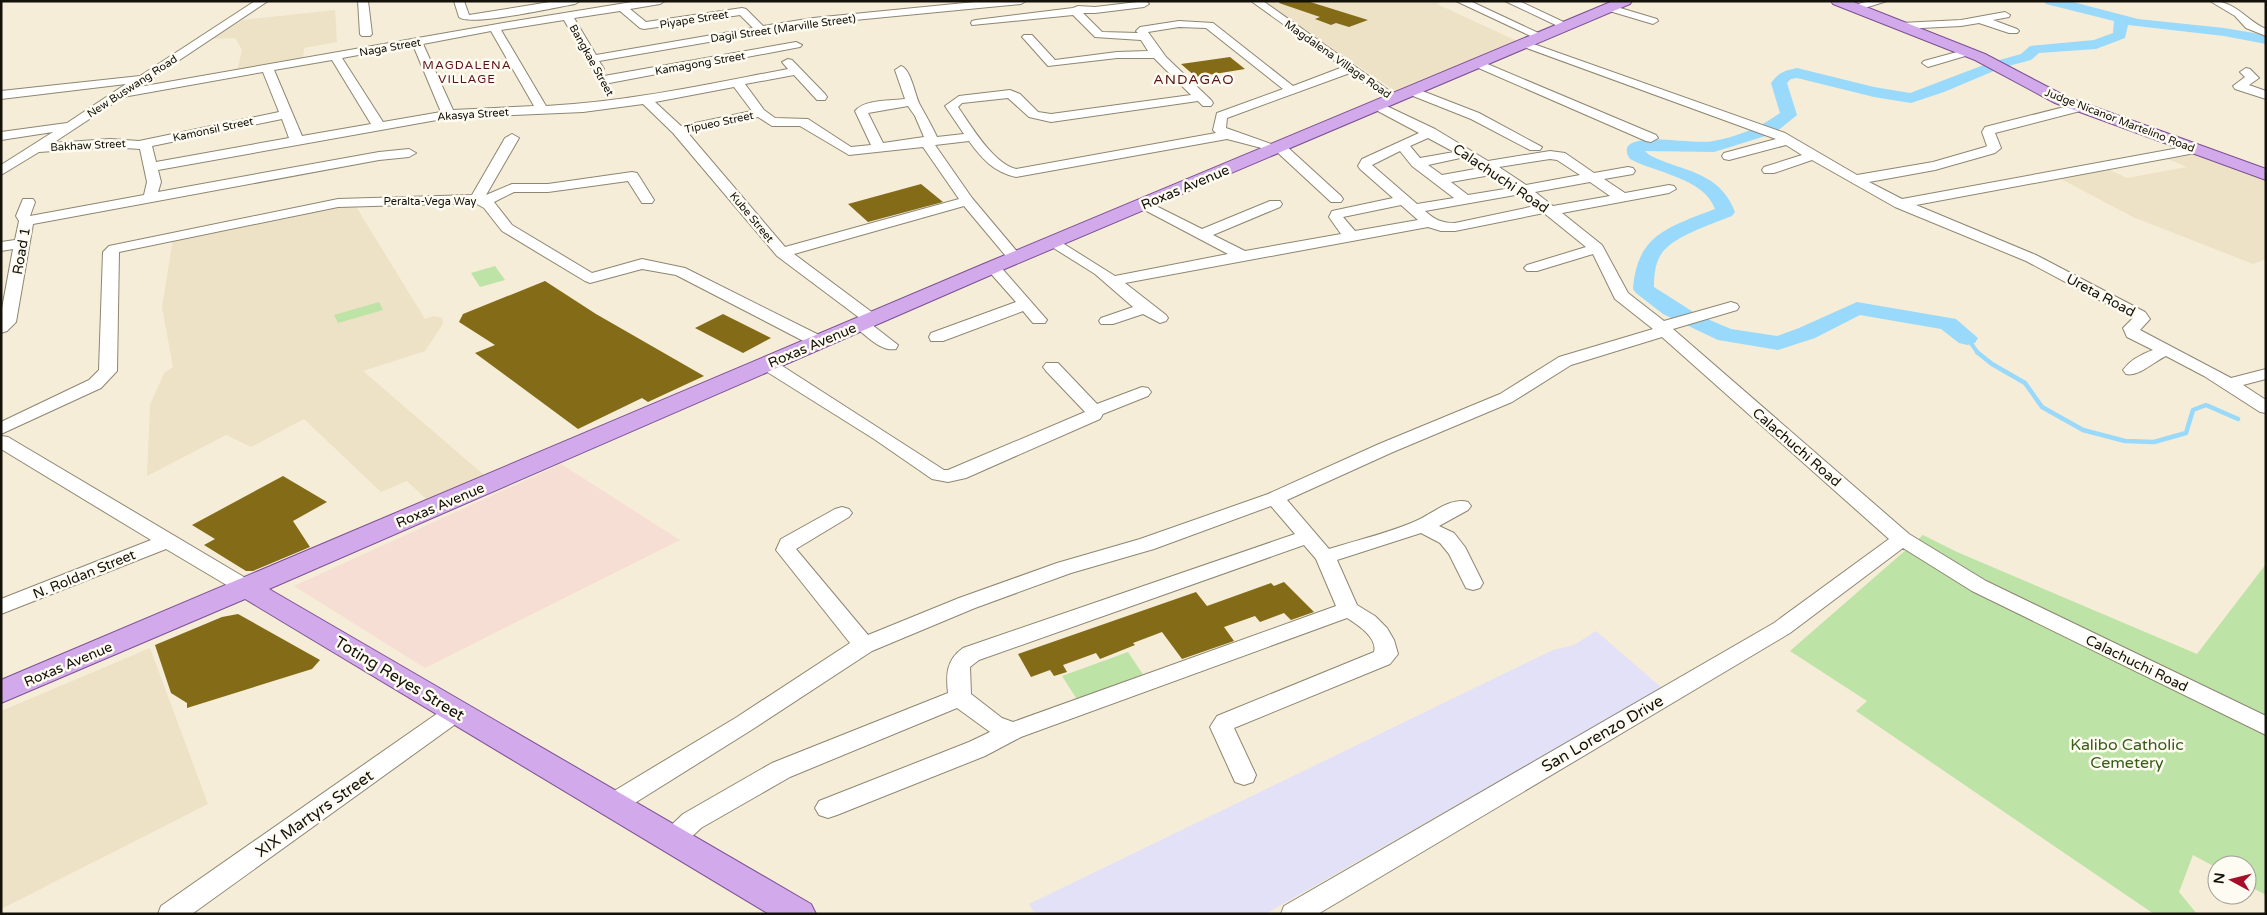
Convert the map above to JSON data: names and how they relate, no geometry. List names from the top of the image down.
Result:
{
  "streets": {
    "main road": ["Judge Nicanor Martelino Road", "Roxas Avenue", "Toting Reyes Street"],
    "street": [
      "Piyape Street",
      "Dagil Street (Marville Street)",
      "Naga Street",
      "Magdalena Village Road",
      "Bangkae Street",
      "Kamagong Street",
      "New Buswang Road",
      "Akasya Street",
      "Tipueo Street",
      "Kamonsil Street",
      "Bakhaw Street",
      "Calachuchi Road",
      "Peralta-Vega Way",
      "Kube Street",
      "Road 1",
      "Ureta Road",
      "N. Roldan Street",
      "San Lorenzo Drive",
      "XIX Martyrs Street"
    ]
  },
  "crossings": [
    ["Piyape Street", "Naga Street"],
    ["Dagil Street (Marville Street)", "Bangkae Street"],
    ["Naga Street", "Bangkae Street"],
    ["Naga Street", "New Buswang Road"],
    ["Magdalena Village Road", "Calachuchi Road"],
    ["Magdalena Village Road", "Roxas Avenue"],
    ["Bangkae Street", "Kamagong Street"],
    ["Bangkae Street", "Akasya Street"],
    ["Kamagong Street", "Akasya Street"],
    ["New Buswang Road", "Bakhaw Street"],
    ["Akasya Street", "Bakhaw Street"],
    ["Akasya Street", "Kube Street"],
    ["Tipueo Street", "Kube Street"],
    ["Kamonsil Street", "Bakhaw Street"],
    ["Calachuchi Road", "Roxas Avenue"],
    ["Calachuchi Road", "San Lorenzo Drive"],
    ["Roxas Avenue", "Peralta-Vega Way"],
    ["Roxas Avenue", "Kube Street"],
    ["Roxas Avenue", "Toting Reyes Street"],
    ["N. Roldan Street", "Toting Reyes Street"],
    ["Toting Reyes Street", "XIX Martyrs Street"]
  ],
  "districts": ["MAGDALENA VILLAGE", "ANDAGAO"],
  "parks": ["Kalibo Catholic Cemetery"],
  "north": "left"
}
